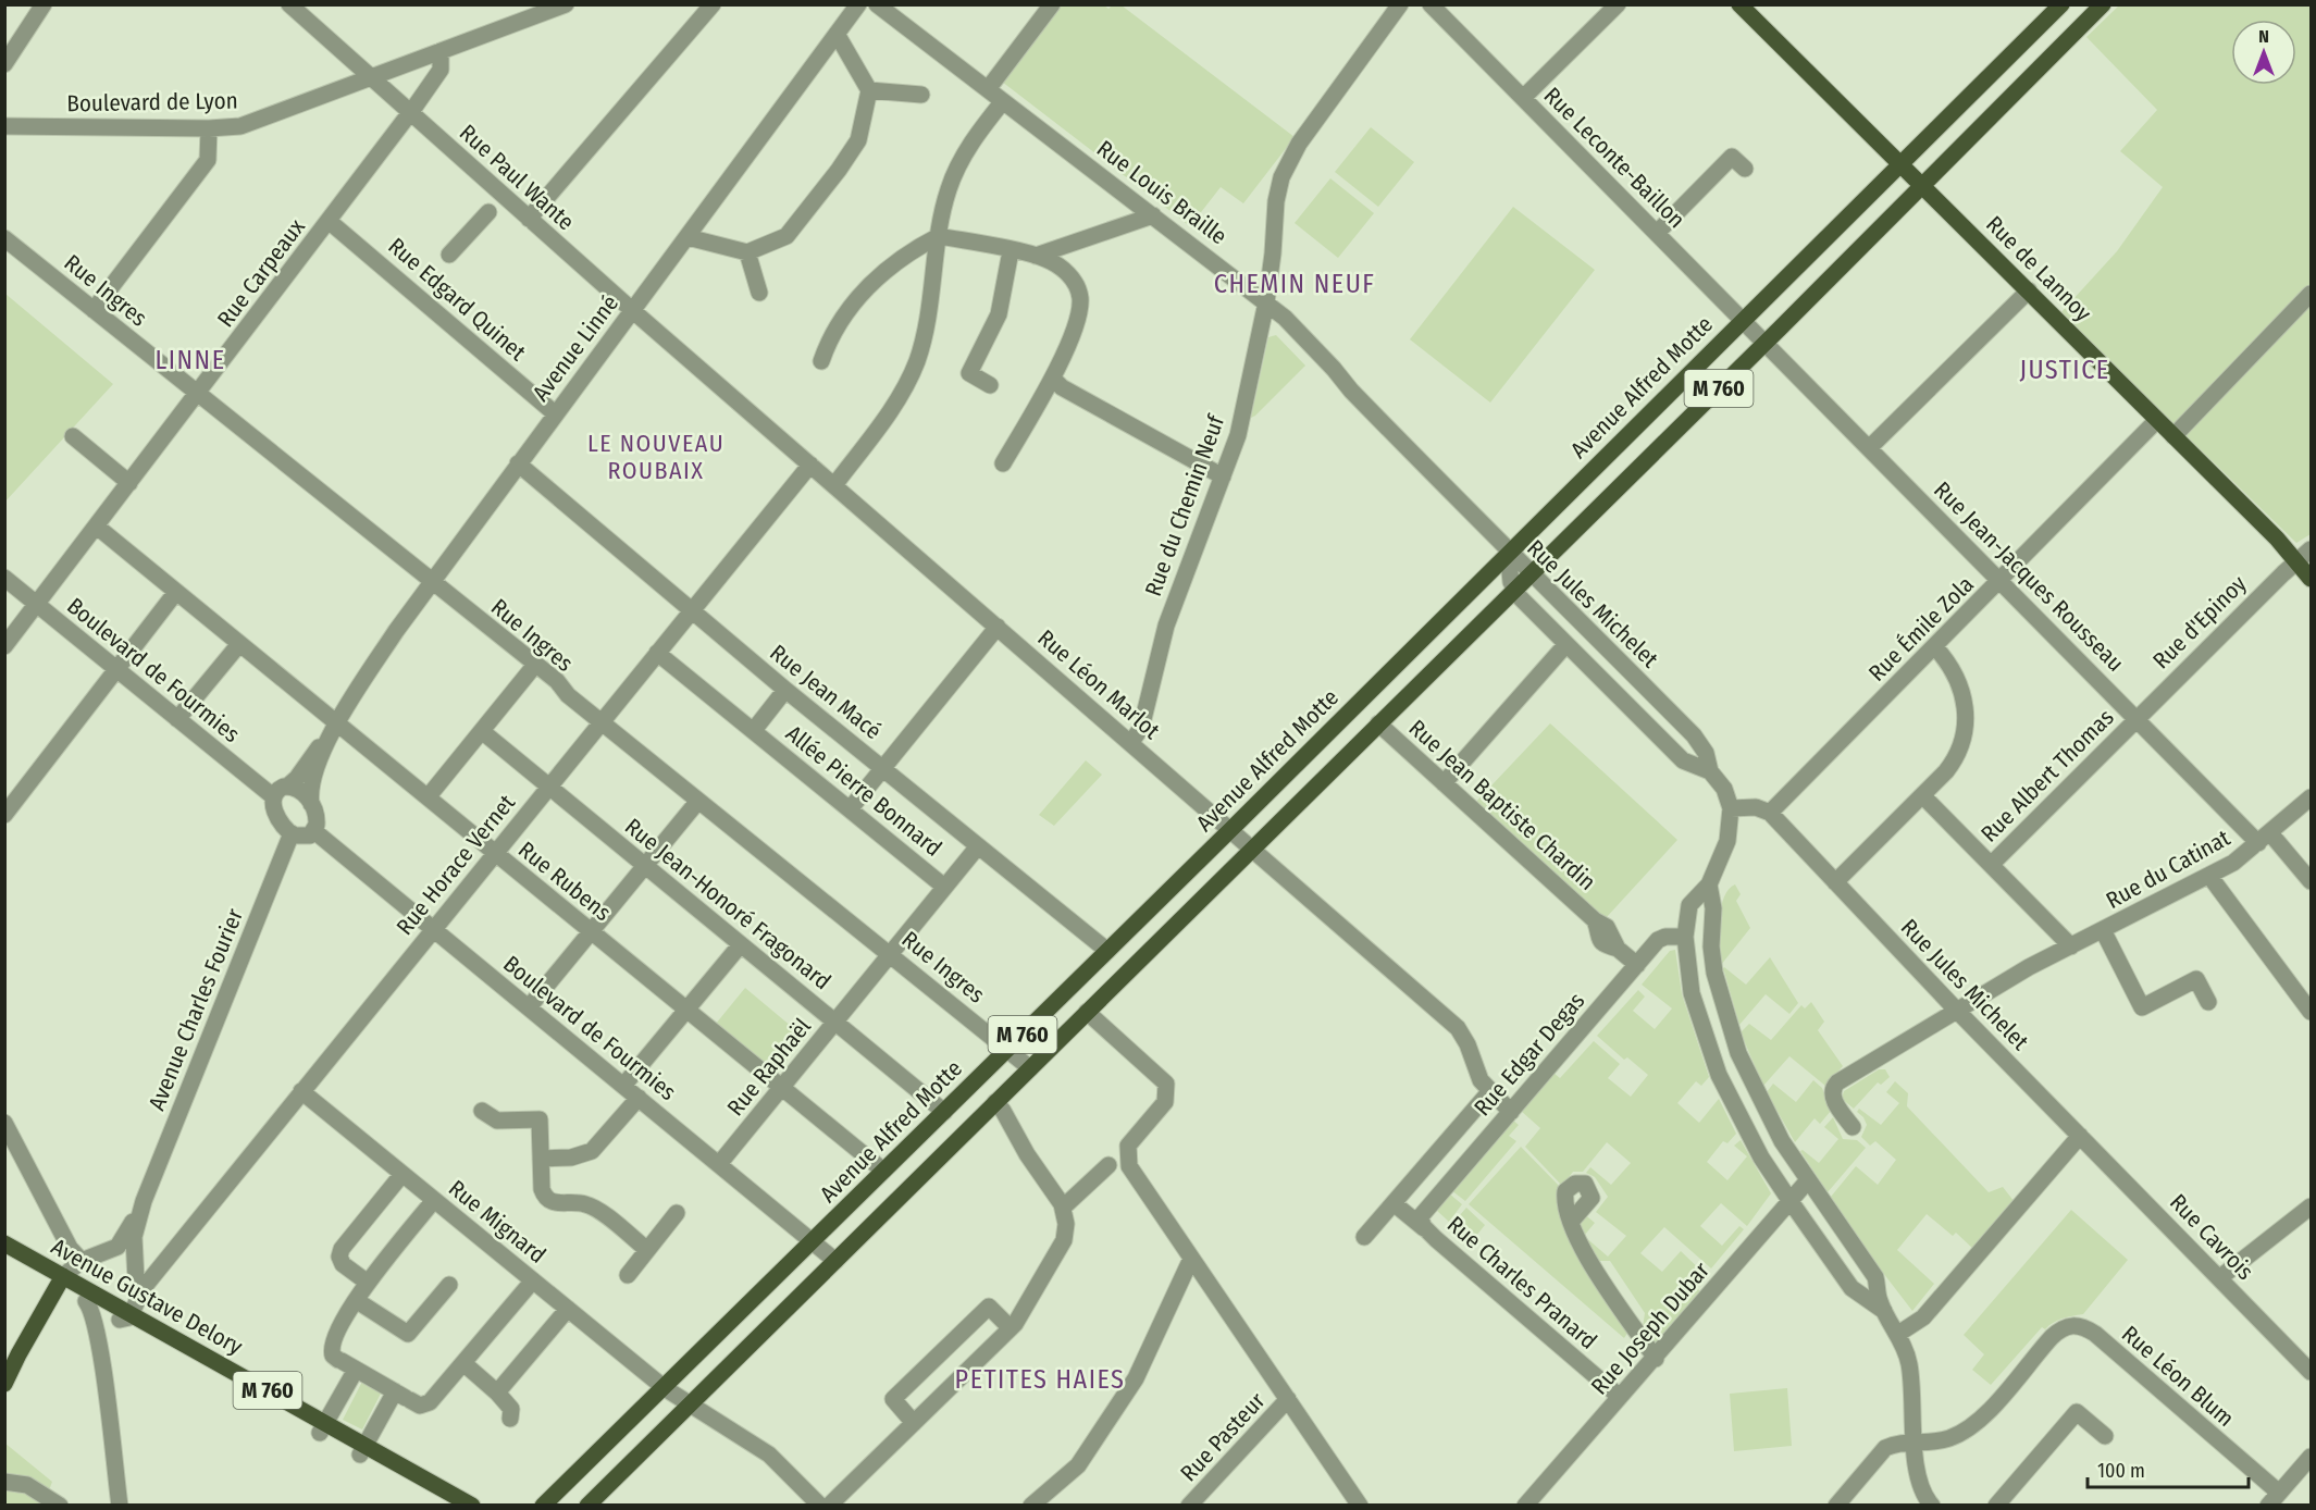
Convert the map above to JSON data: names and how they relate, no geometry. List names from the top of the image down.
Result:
{
  "streets": {
    "main road": [
      "Rue de Lannoy",
      "Avenue Alfred Motte",
      "M 760",
      "Avenue Gustave Delory"
    ],
    "street": [
      "Boulevard de Lyon",
      "Rue Leconte-Baillon",
      "Rue Paul Wante",
      "Rue Louis Braille",
      "Rue Carpeaux",
      "Rue Ingres",
      "Rue Edgard Quinet",
      "Avenue Linné",
      "Rue du Chemin Neuf",
      "Rue Jean-Jacques Rousseau",
      "Rue Jules Michelet",
      "Rue d'Epinoy",
      "Rue Émile Zola",
      "Boulevard de Fourmies",
      "Rue Léon Marlot",
      "Rue Jean Macé",
      "Rue Albert Thomas",
      "Allée Pierre Bonnard",
      "Rue Jean Baptiste Chardin",
      "Rue Horace Vernet",
      "Rue du Catinat",
      "Rue Rubens",
      "Rue Jean-Honoré Fragonard",
      "Avenue Charles Fourier",
      "Rue Edgar Degas",
      "Rue Raphaël",
      "Rue Mignard",
      "Rue Cavrois",
      "Rue Charles Pranard",
      "Rue Joseph Dubar",
      "Rue Léon Blum",
      "Rue Pasteur"
    ]
  },
  "crossings": [
    ["Boulevard de Lyon", "Rue Paul Wante"],
    ["Boulevard de Lyon", "Rue Carpeaux"],
    ["Rue Leconte-Baillon", "Avenue Alfred Motte"],
    ["Rue Leconte-Baillon", "M 760"],
    ["Rue Leconte-Baillon", "Rue Jean-Jacques Rousseau"],
    ["Rue Paul Wante", "Rue Carpeaux"],
    ["Rue Paul Wante", "Avenue Linné"],
    ["Rue Paul Wante", "Rue Léon Marlot"],
    ["Rue Louis Braille", "Avenue Alfred Motte"],
    ["Rue Louis Braille", "Rue du Chemin Neuf"],
    ["Rue Louis Braille", "Rue Jules Michelet"],
    ["Rue de Lannoy", "Avenue Alfred Motte"],
    ["Rue de Lannoy", "M 760"],
    ["Rue de Lannoy", "Rue d'Epinoy"],
    ["Rue de Lannoy", "Rue Émile Zola"],
    ["Rue Carpeaux", "Rue Ingres"],
    ["Rue Carpeaux", "Rue Edgard Quinet"],
    ["Rue Carpeaux", "Boulevard de Fourmies"],
    ["Rue Carpeaux", "Rue Rubens"],
    ["Rue Ingres", "Avenue Linné"],
    ["Rue Ingres", "Avenue Alfred Motte"],
    ["Rue Ingres", "M 760"],
    ["Rue Ingres", "Rue Horace Vernet"],
    ["Rue Ingres", "Rue Raphaël"],
    ["Rue Edgard Quinet", "Avenue Linné"],
    ["Avenue Linné", "Boulevard de Fourmies"],
    ["Avenue Linné", "Rue Léon Marlot"],
    ["Avenue Linné", "Rue Jean Macé"],
    ["Avenue Linné", "Rue Rubens"],
    ["Avenue Linné", "Avenue Charles Fourier"],
    ["Avenue Alfred Motte", "M 760"],
    ["Avenue Alfred Motte", "Rue Jules Michelet"],
    ["Avenue Alfred Motte", "Boulevard de Fourmies"],
    ["Avenue Alfred Motte", "Rue Léon Marlot"],
    ["Avenue Alfred Motte", "Rue Jean Macé"],
    ["Avenue Alfred Motte", "Rue Rubens"],
    ["Avenue Alfred Motte", "Rue Jean-Honoré Fragonard"],
    ["Avenue Alfred Motte", "Rue Mignard"],
    ["M 760", "Rue Jean-Jacques Rousseau"],
    ["M 760", "Rue Jules Michelet"],
    ["M 760", "Boulevard de Fourmies"],
    ["M 760", "Rue Léon Marlot"],
    ["M 760", "Rue Jean Baptiste Chardin"],
    ["Rue du Chemin Neuf", "Rue Léon Marlot"],
    ["Rue Jean-Jacques Rousseau", "Rue d'Epinoy"],
    ["Rue Jean-Jacques Rousseau", "Rue Émile Zola"],
    ["Rue Jean-Jacques Rousseau", "Rue Albert Thomas"],
    ["Rue Jean-Jacques Rousseau", "Rue du Catinat"],
    ["Rue Jules Michelet", "Rue Émile Zola"],
    ["Rue Jules Michelet", "Rue du Catinat"],
    ["Rue Jules Michelet", "Rue Cavrois"],
    ["Rue d'Epinoy", "Rue Albert Thomas"],
    ["Boulevard de Fourmies", "Rue Horace Vernet"],
    ["Boulevard de Fourmies", "Avenue Charles Fourier"],
    ["Boulevard de Fourmies", "Rue Raphaël"],
    ["Rue Léon Marlot", "Rue Horace Vernet"],
    ["Rue Léon Marlot", "Rue Edgar Degas"],
    ["Rue Jean Macé", "Allée Pierre Bonnard"],
    ["Rue Jean Macé", "Rue Horace Vernet"],
    ["Rue Jean Macé", "Rue Raphaël"],
    ["Allée Pierre Bonnard", "Rue Horace Vernet"],
    ["Allée Pierre Bonnard", "Rue Raphaël"],
    ["Rue Jean Baptiste Chardin", "Rue Edgar Degas"],
    ["Rue Horace Vernet", "Rue Rubens"],
    ["Rue Horace Vernet", "Rue Jean-Honoré Fragonard"],
    ["Rue Horace Vernet", "Avenue Charles Fourier"],
    ["Rue Horace Vernet", "Rue Mignard"],
    ["Rue Rubens", "Rue Raphaël"],
    ["Rue Jean-Honoré Fragonard", "Rue Raphaël"],
    ["Avenue Charles Fourier", "Avenue Gustave Delory"],
    ["Rue Edgar Degas", "Rue Charles Pranard"],
    ["Rue Charles Pranard", "Rue Joseph Dubar"]
  ],
  "districts": [
    "CHEMIN NEUF",
    "LINNE",
    "JUSTICE",
    "LE NOUVEAU ROUBAIX",
    "PETITES HAIES"
  ],
  "scale_bar": "100 m",
  "north": "top"
}
